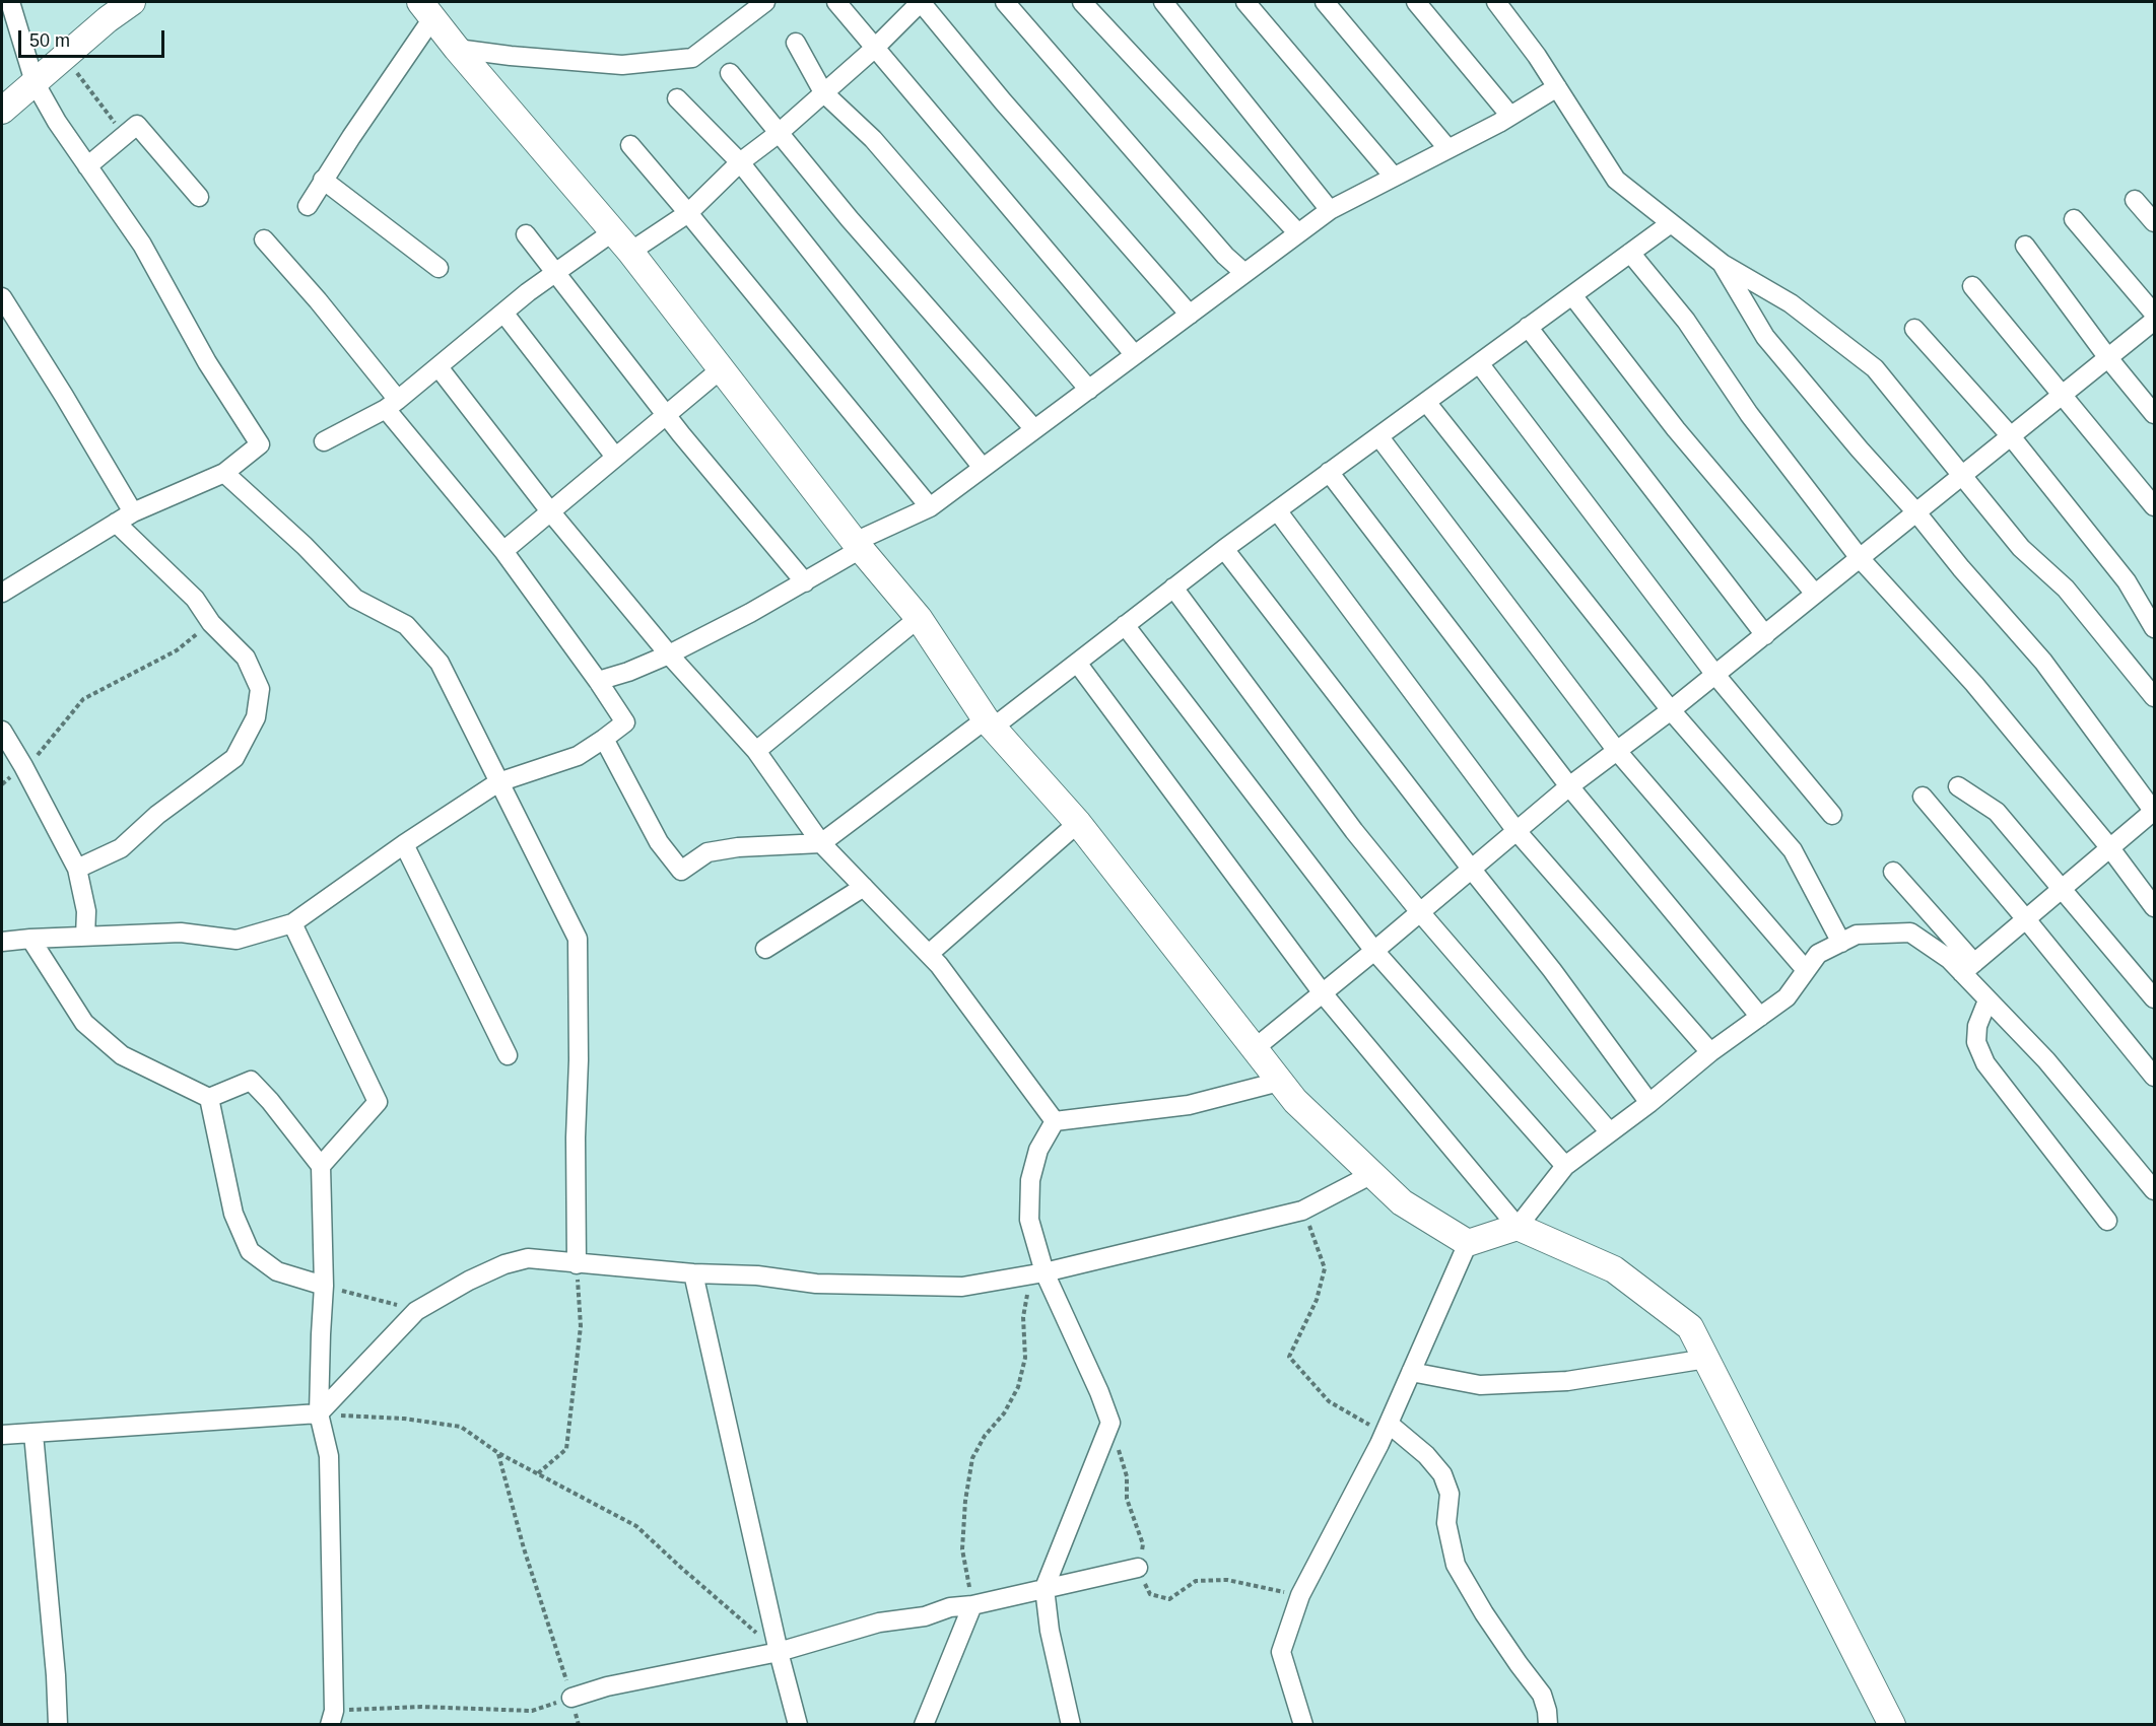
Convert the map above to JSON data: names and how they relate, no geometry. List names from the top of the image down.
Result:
{
  "scale_bar": "50 m"
}
